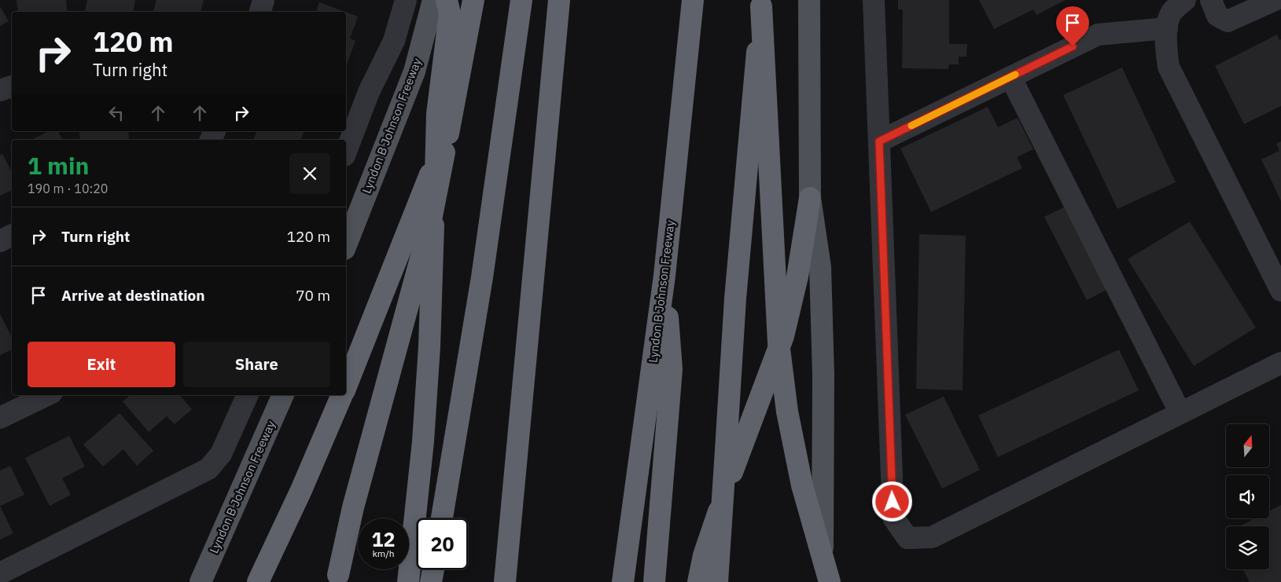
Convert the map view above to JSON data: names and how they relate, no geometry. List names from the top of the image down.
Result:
{
  "streets": {
    "highway": ["Lyndon B Johnson Freeway"]
  },
  "north": "top",
  "page": {
    "turn": ["120 m", "Turn right"],
    "heading": ["1 min", "190 m · 10:20"],
    "list": [
      {
        "name": "Turn right",
        "value": "120 m"
      },
      {
        "name": "Arrive at destination",
        "value": "70 m"
      }
    ],
    "buttons": ["Exit", "Share"],
    "speed": "12 km/h",
    "limit": "20"
  }
}
